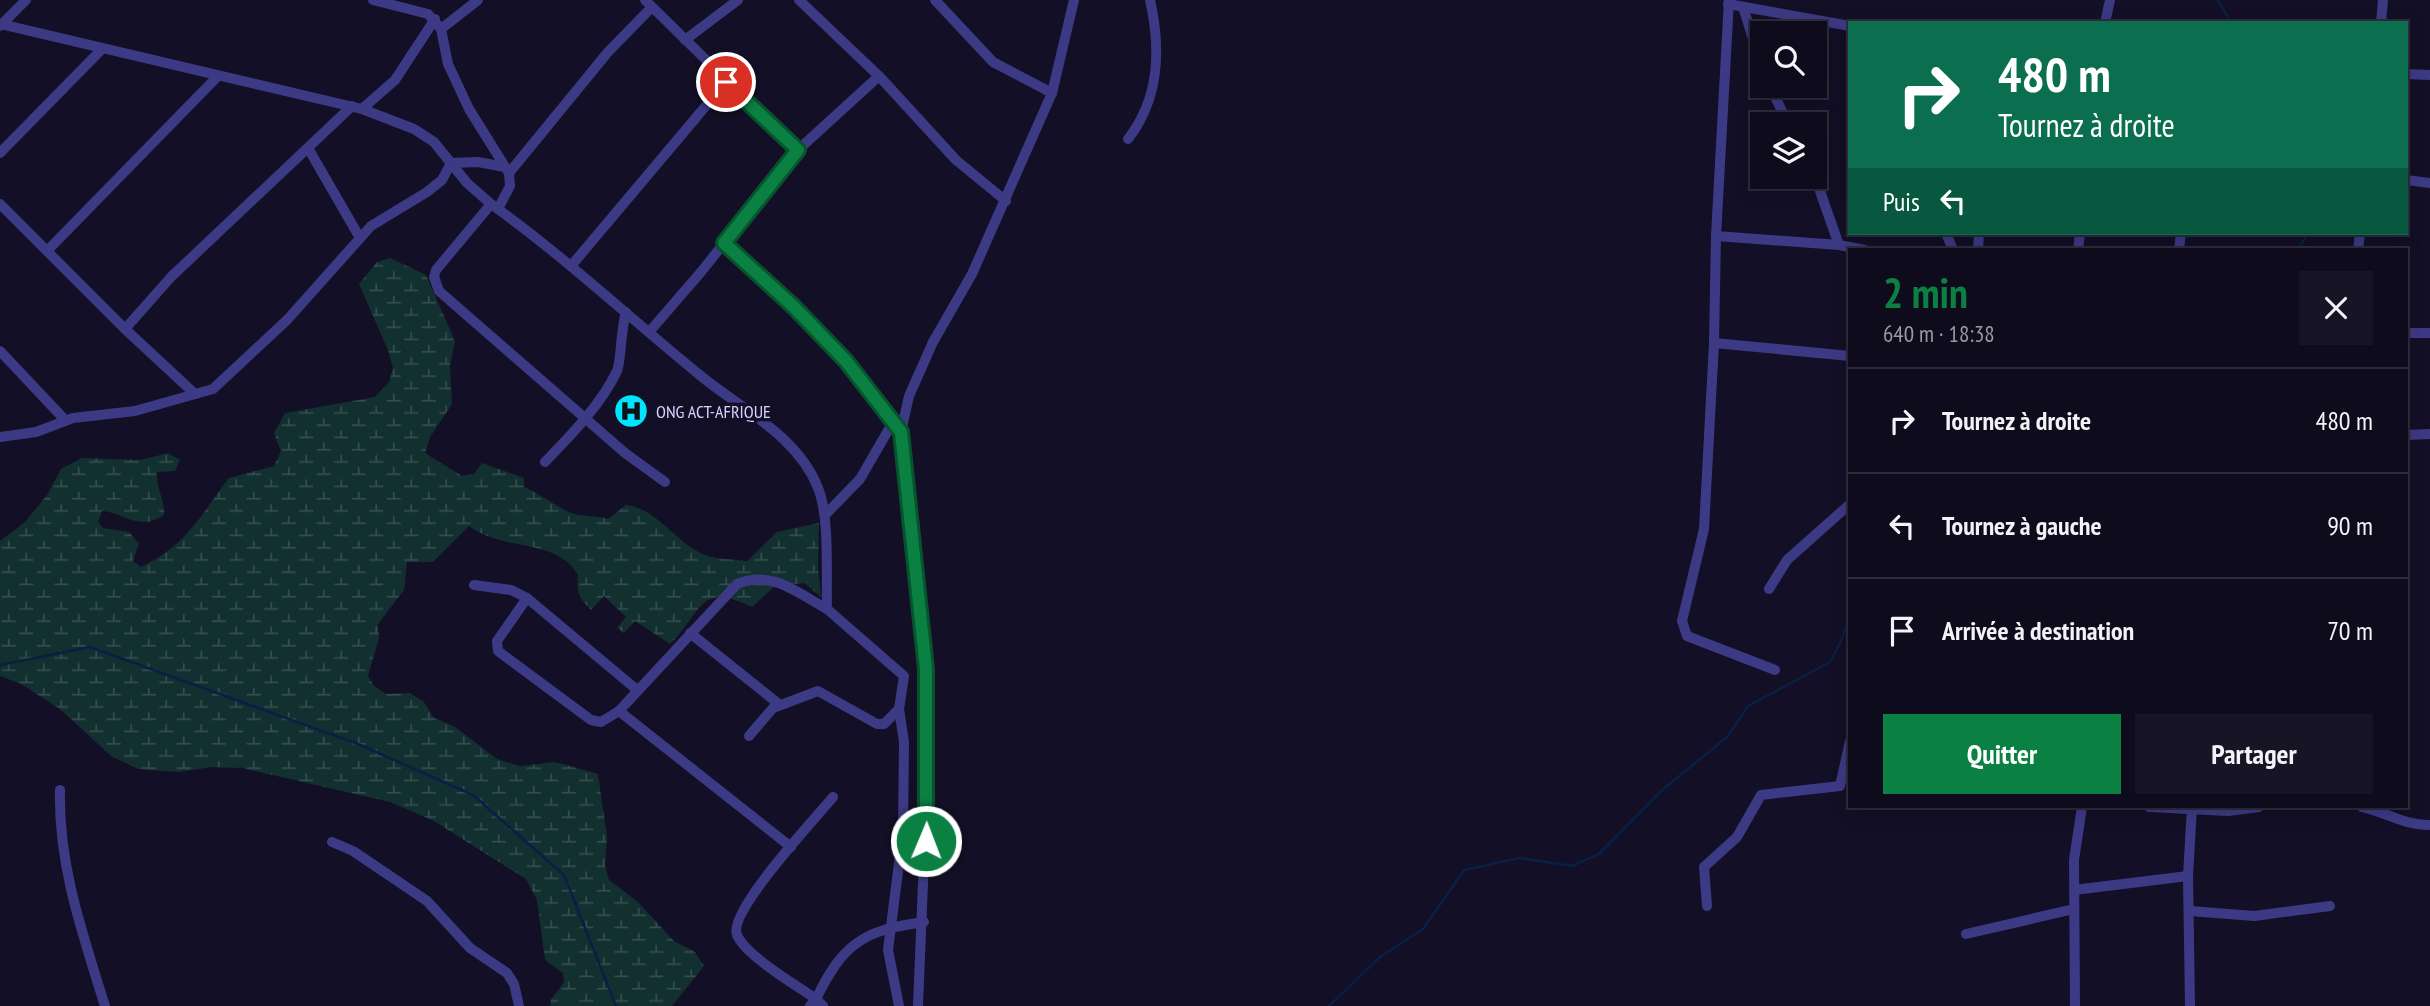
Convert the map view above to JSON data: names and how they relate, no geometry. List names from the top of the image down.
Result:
{
  "places": {
    "hospital": ["ONG ACT-AFRIQUE"]
  },
  "page": {
    "turn": ["480 m", "Tournez à droite"],
    "then": "Puis",
    "heading": ["2 min", "640 m · 18:38"],
    "list": [
      {
        "name": "Tournez à droite",
        "value": "480 m"
      },
      {
        "name": "Tournez à gauche",
        "value": "90 m"
      },
      {
        "name": "Arrivée à destination",
        "value": "70 m"
      }
    ],
    "buttons": ["Quitter", "Partager"]
  }
}
